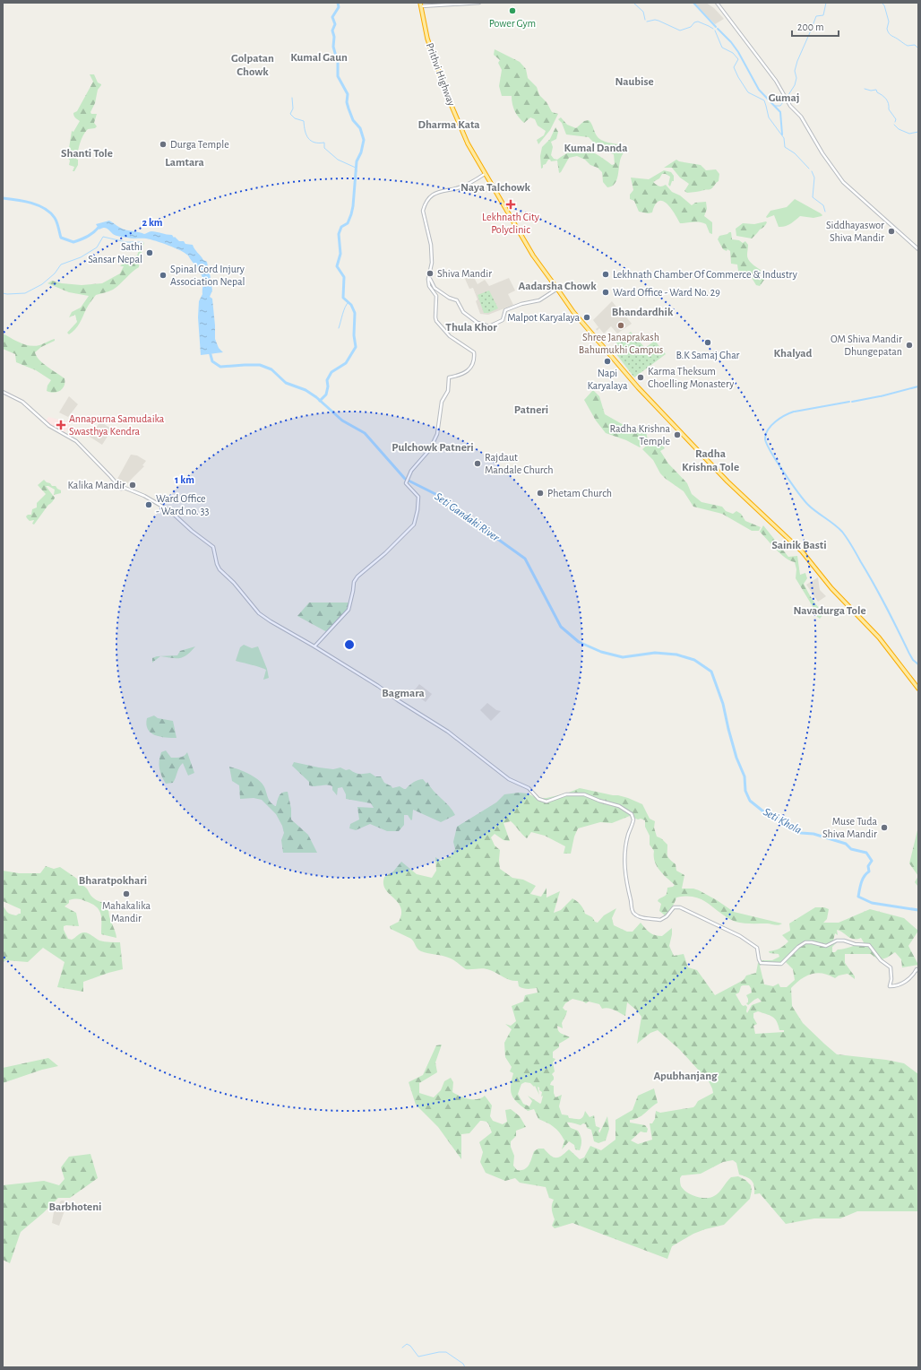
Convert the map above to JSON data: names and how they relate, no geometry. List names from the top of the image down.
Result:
{
  "streets": {
    "highway": ["Prithvi Highway"]
  },
  "districts": [
    "Kumal Gaun",
    "Golpatan Chowk",
    "Naubise",
    "Gumaj",
    "Dharma Kata",
    "Kumal Danda",
    "Shanti Tole",
    "Lamtara",
    "Naya Talchowk",
    "Aadarsha Chowk",
    "Bhandardhik",
    "Thula Khor",
    "Khalyad",
    "Patneri",
    "Pulchowk Patneri",
    "Radha Krishna Tole",
    "Sainik Basti",
    "Navadurga Tole",
    "Bagmara",
    "Bharatpokhari",
    "Apubhanjang",
    "Barbhoteni"
  ],
  "water": ["Seti Gandaki River", "Seti Khola"],
  "places": {
    "other": [
      "Power Gym",
      "Durga Temple",
      "Siddhayaswor Shiva Mandir",
      "Sathi Sansar Nepal",
      "Shiva Mandir",
      "Lekhnath Chamber Of Commerce & Industry",
      "Spinal Cord Injury Association Nepal",
      "Ward Office - Ward No. 29",
      "Malpot Karyalaya",
      "Shree Janaprakash Bahumukhi Campus",
      "B.K Samaj Ghar",
      "OM Shiva Mandir Dhungepatan",
      "Napi Karyalaya",
      "Karma Theksum Choelling Monastery",
      "Radha Krishna Temple",
      "Rajdaut Mandale Church",
      "Kalika Mandir",
      "Phetam Church",
      "Ward Office - Ward no. 33",
      "Muse Tuda Shiva Mandir",
      "Mahakalika Mandir"
    ],
    "health": ["Lekhnath City Polyclinic", "Annapurna Samudaika Swasthya Kendra"]
  },
  "scale_bar": "200 m",
  "rings": ["2 km", "1 km"]
}
